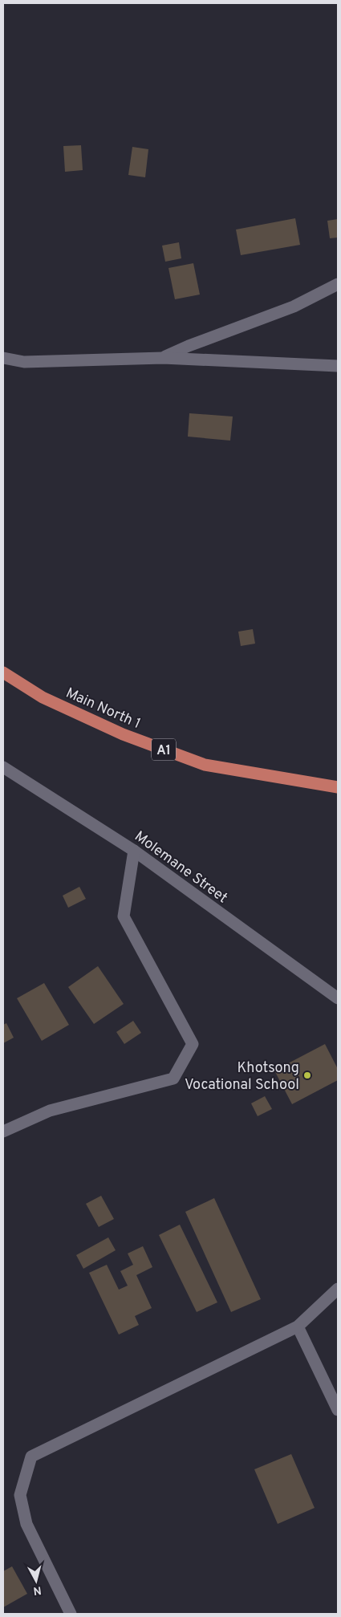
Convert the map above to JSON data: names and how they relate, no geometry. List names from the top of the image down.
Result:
{
  "streets": {
    "main road": ["Main North 1", "A1"],
    "street": ["Molemane Street"]
  },
  "places": ["Khotsong Vocational School"],
  "north": "bottom"
}
